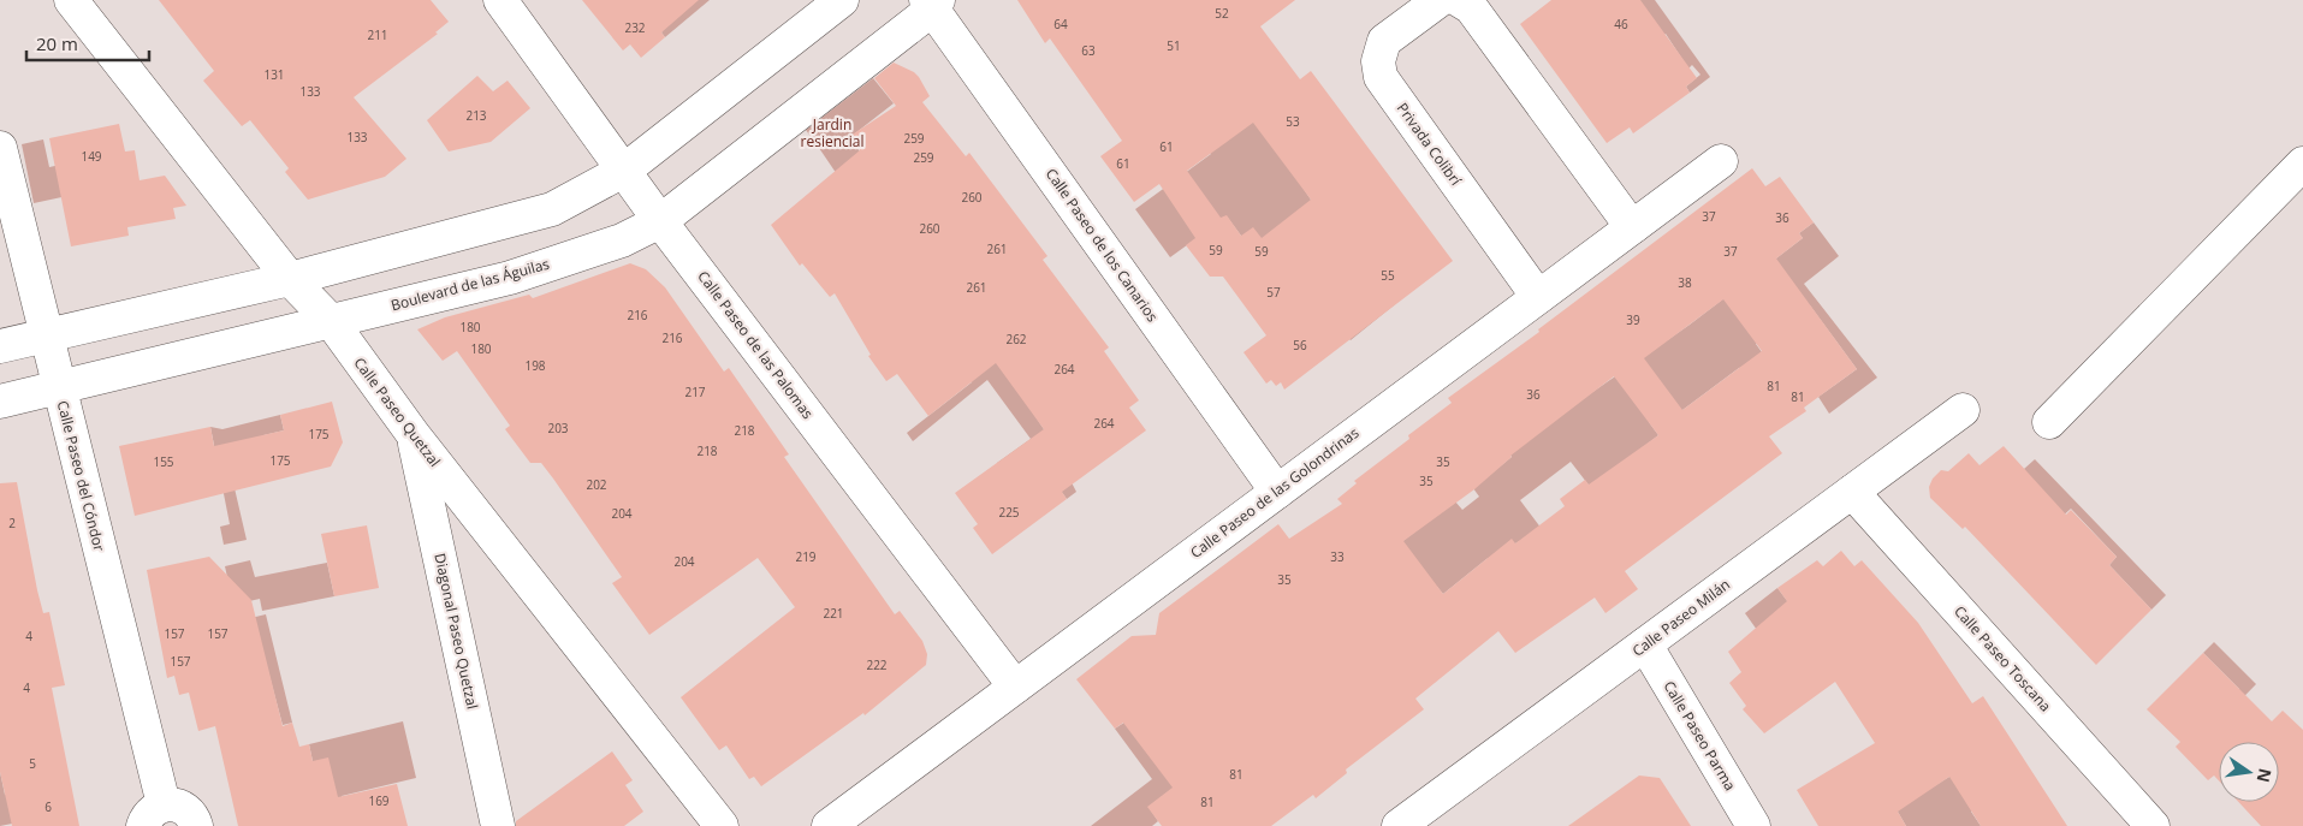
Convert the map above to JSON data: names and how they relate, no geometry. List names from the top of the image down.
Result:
{
  "streets": {
    "street": [
      "Privada Colibrí",
      "Calle Paseo de los Canarios",
      "Boulevard de las Águilas",
      "Calle Paseo de las Palomas",
      "Calle Paseo Quetzal",
      "Calle Paseo del Cóndor",
      "Calle Paseo de las Golondrinas",
      "Calle Paseo Milán",
      "Diagonal Paseo Quetzal",
      "Calle Paseo Toscana",
      "Calle Paseo Parma"
    ]
  },
  "crossings": [
    ["Privada Colibrí", "Calle Paseo de las Golondrinas"],
    ["Calle Paseo de los Canarios", "Boulevard de las Águilas"],
    ["Calle Paseo de los Canarios", "Calle Paseo de las Golondrinas"],
    ["Boulevard de las Águilas", "Calle Paseo de las Palomas"],
    ["Boulevard de las Águilas", "Calle Paseo Quetzal"],
    ["Boulevard de las Águilas", "Calle Paseo del Cóndor"],
    ["Calle Paseo de las Palomas", "Calle Paseo de las Golondrinas"],
    ["Calle Paseo Quetzal", "Diagonal Paseo Quetzal"],
    ["Calle Paseo Milán", "Calle Paseo Toscana"],
    ["Calle Paseo Milán", "Calle Paseo Parma"]
  ],
  "parks": ["Jardin resiencial"],
  "house_numbers": [
    "52",
    "64",
    "46",
    "232",
    "211",
    "51",
    "63",
    "131",
    "133",
    "213",
    "53",
    "133",
    "259",
    "61",
    "149",
    "259",
    "61",
    "260",
    "37",
    "36",
    "260",
    "261",
    "59",
    "59",
    "37",
    "55",
    "38",
    "261",
    "57",
    "216",
    "39",
    "180",
    "216",
    "262",
    "56",
    "180",
    "198",
    "264",
    "81",
    "217",
    "36",
    "81",
    "264",
    "203",
    "218",
    "175",
    "218",
    "175",
    "155",
    "35",
    "35",
    "202",
    "225",
    "204",
    "2",
    "219",
    "33",
    "204",
    "35",
    "221",
    "157",
    "157",
    "4",
    "157",
    "222",
    "4",
    "5",
    "81",
    "169",
    "81",
    "6"
  ],
  "scale_bar": "20 m",
  "north": "right"
}
